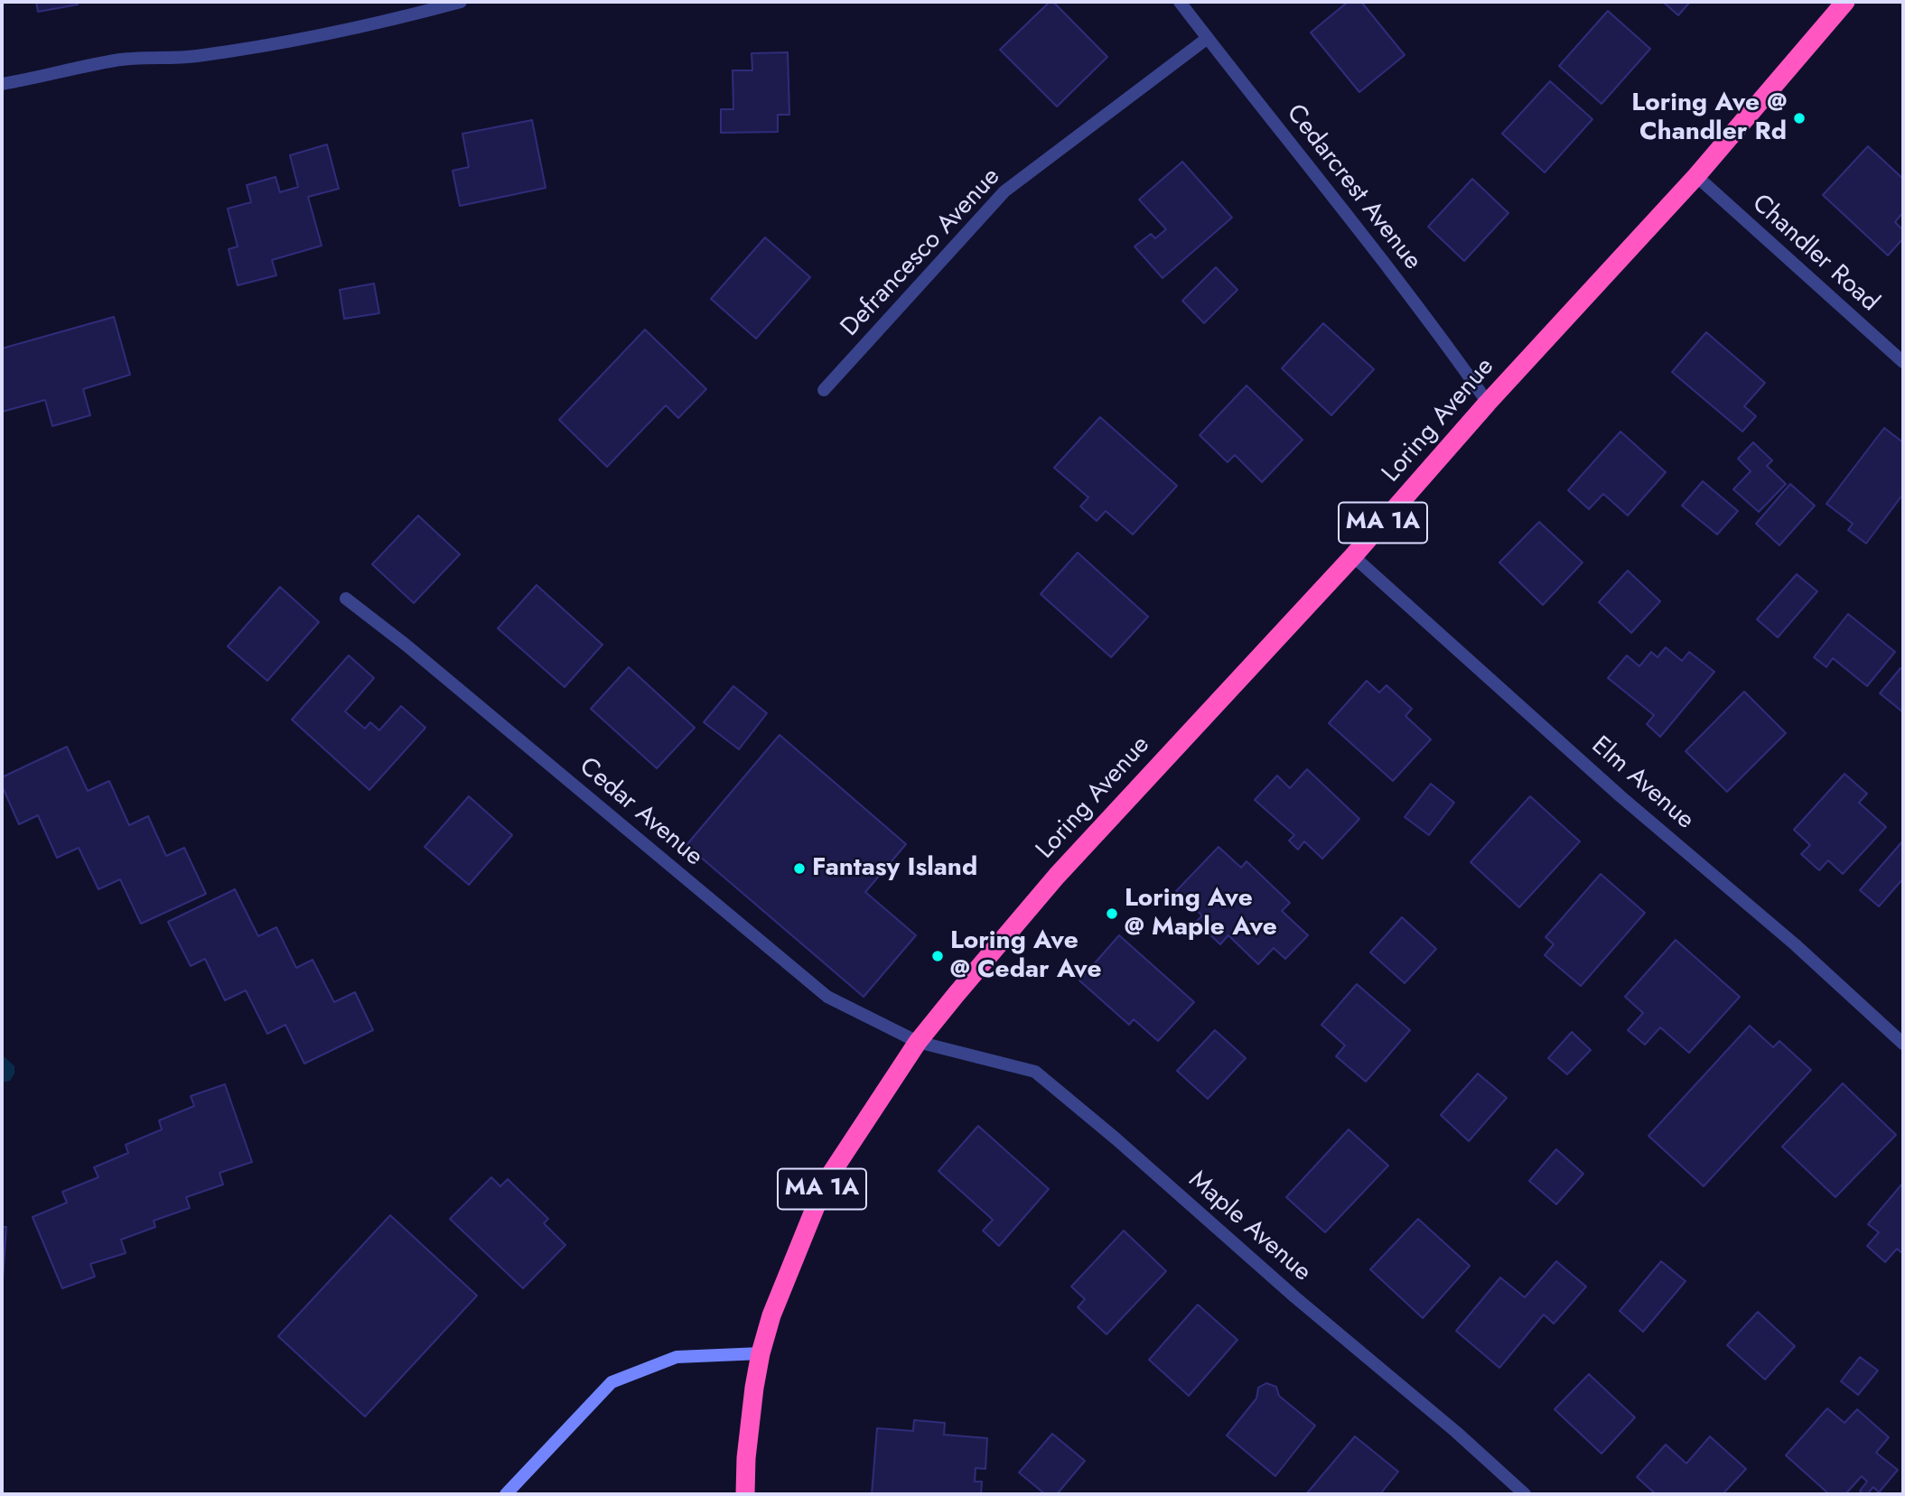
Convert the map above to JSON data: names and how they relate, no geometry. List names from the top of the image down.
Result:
{
  "streets": {
    "highway": ["Loring Avenue", "MA 1A"],
    "street": [
      "Cedarcrest Avenue",
      "Defrancesco Avenue",
      "Chandler Road",
      "Elm Avenue",
      "Cedar Avenue",
      "Maple Avenue"
    ]
  },
  "crossings": [
    ["Cedarcrest Avenue", "Defrancesco Avenue"],
    ["Cedarcrest Avenue", "Loring Avenue"],
    ["Chandler Road", "Loring Avenue"],
    ["Loring Avenue", "MA 1A"],
    ["Loring Avenue", "Elm Avenue"],
    ["Loring Avenue", "Cedar Avenue"],
    ["Loring Avenue", "Maple Avenue"],
    ["MA 1A", "Cedar Avenue"],
    ["MA 1A", "Maple Avenue"],
    ["Cedar Avenue", "Maple Avenue"]
  ],
  "places": [
    "Loring Ave @ Chandler Rd",
    "Fantasy Island",
    "Loring Ave @ Maple Ave",
    "Loring Ave @ Cedar Ave"
  ]
}
